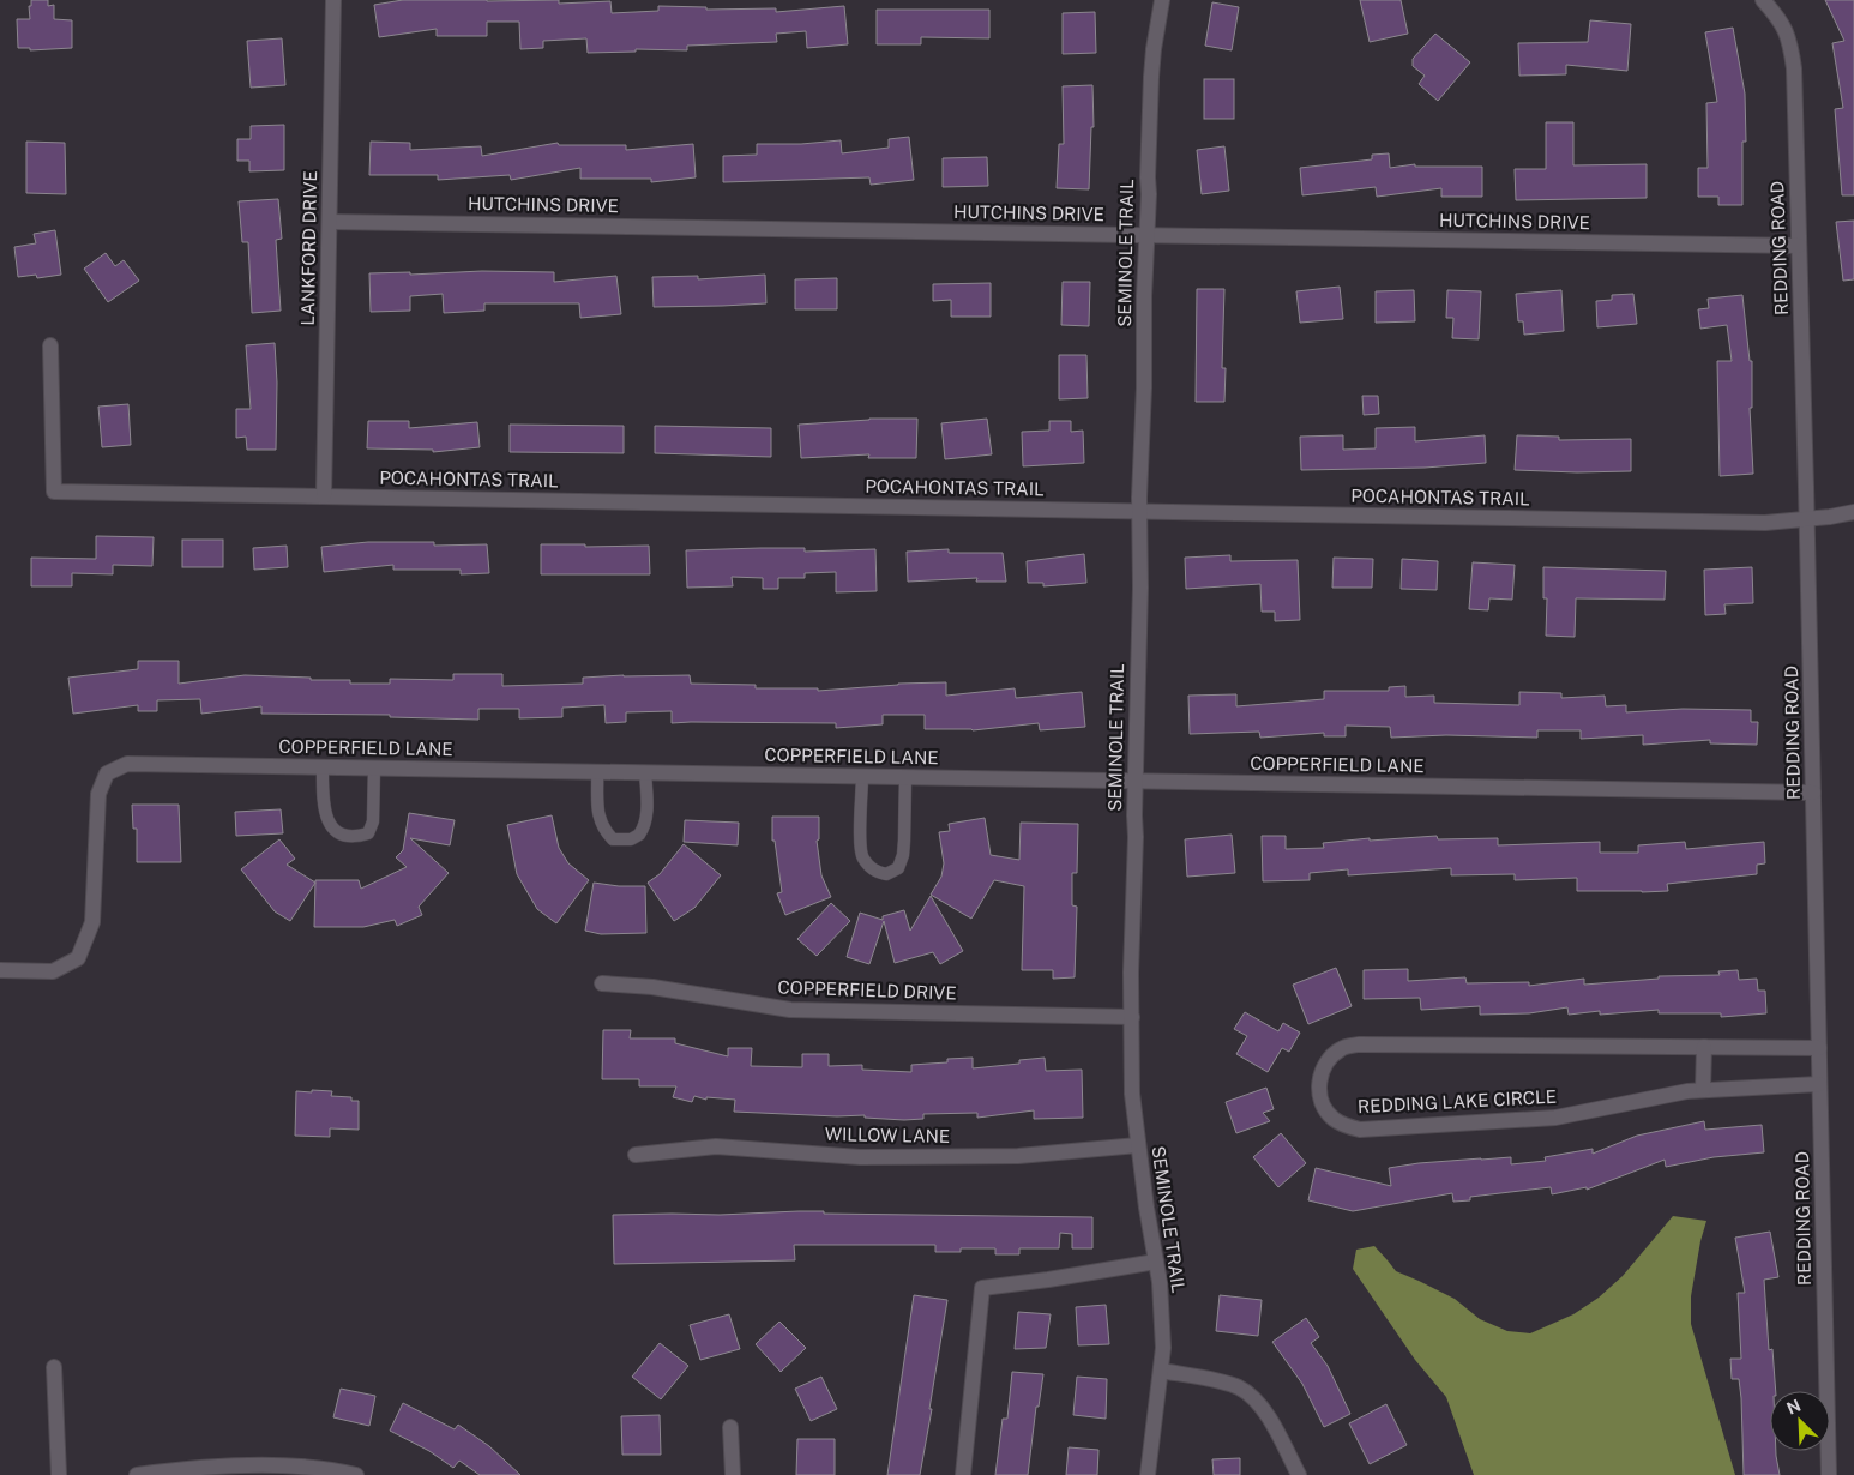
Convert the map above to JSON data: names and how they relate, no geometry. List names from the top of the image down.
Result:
{
  "streets": {
    "street": [
      "HUTCHINS DRIVE",
      "LANKFORD DRIVE",
      "REDDING ROAD",
      "SEMINOLE TRAIL",
      "POCAHONTAS TRAIL",
      "COPPERFIELD LANE",
      "COPPERFIELD DRIVE",
      "REDDING LAKE CIRCLE",
      "WILLOW LANE"
    ]
  },
  "crossings": [
    ["HUTCHINS DRIVE", "LANKFORD DRIVE"],
    ["HUTCHINS DRIVE", "REDDING ROAD"],
    ["HUTCHINS DRIVE", "SEMINOLE TRAIL"],
    ["LANKFORD DRIVE", "POCAHONTAS TRAIL"],
    ["REDDING ROAD", "POCAHONTAS TRAIL"],
    ["REDDING ROAD", "COPPERFIELD LANE"],
    ["REDDING ROAD", "REDDING LAKE CIRCLE"],
    ["SEMINOLE TRAIL", "POCAHONTAS TRAIL"],
    ["SEMINOLE TRAIL", "COPPERFIELD LANE"],
    ["SEMINOLE TRAIL", "COPPERFIELD DRIVE"],
    ["SEMINOLE TRAIL", "WILLOW LANE"]
  ],
  "north": "top left"
}
